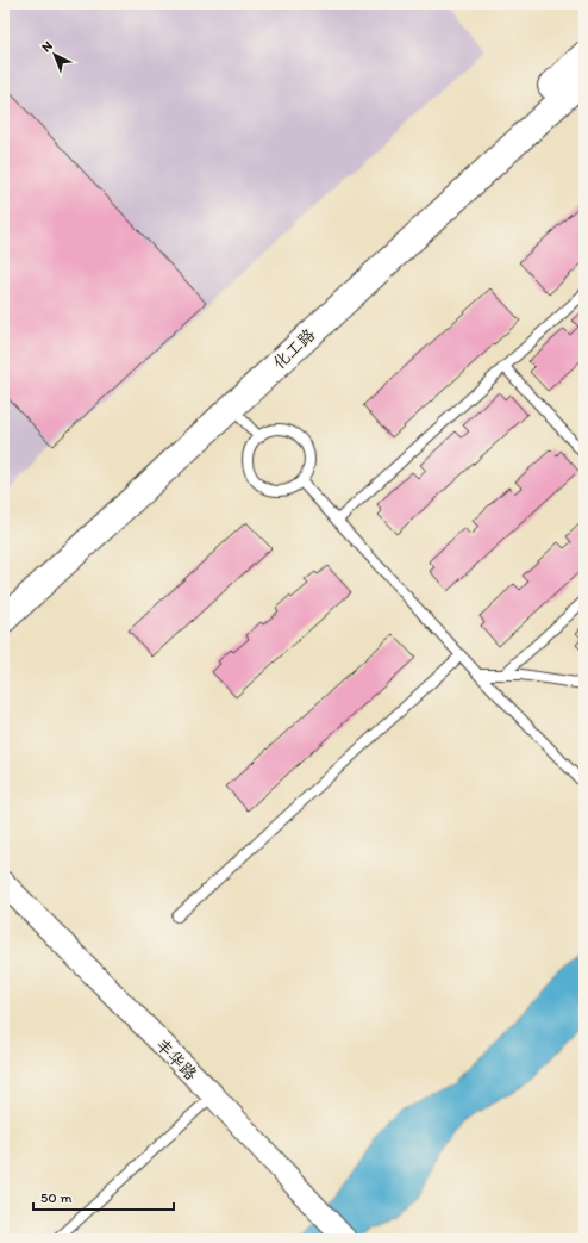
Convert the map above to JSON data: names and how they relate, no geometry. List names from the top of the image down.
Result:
{
  "streets": {
    "main road": ["化工路"],
    "street": ["丰华路"]
  },
  "scale_bar": "50 m",
  "north": "top left"
}
